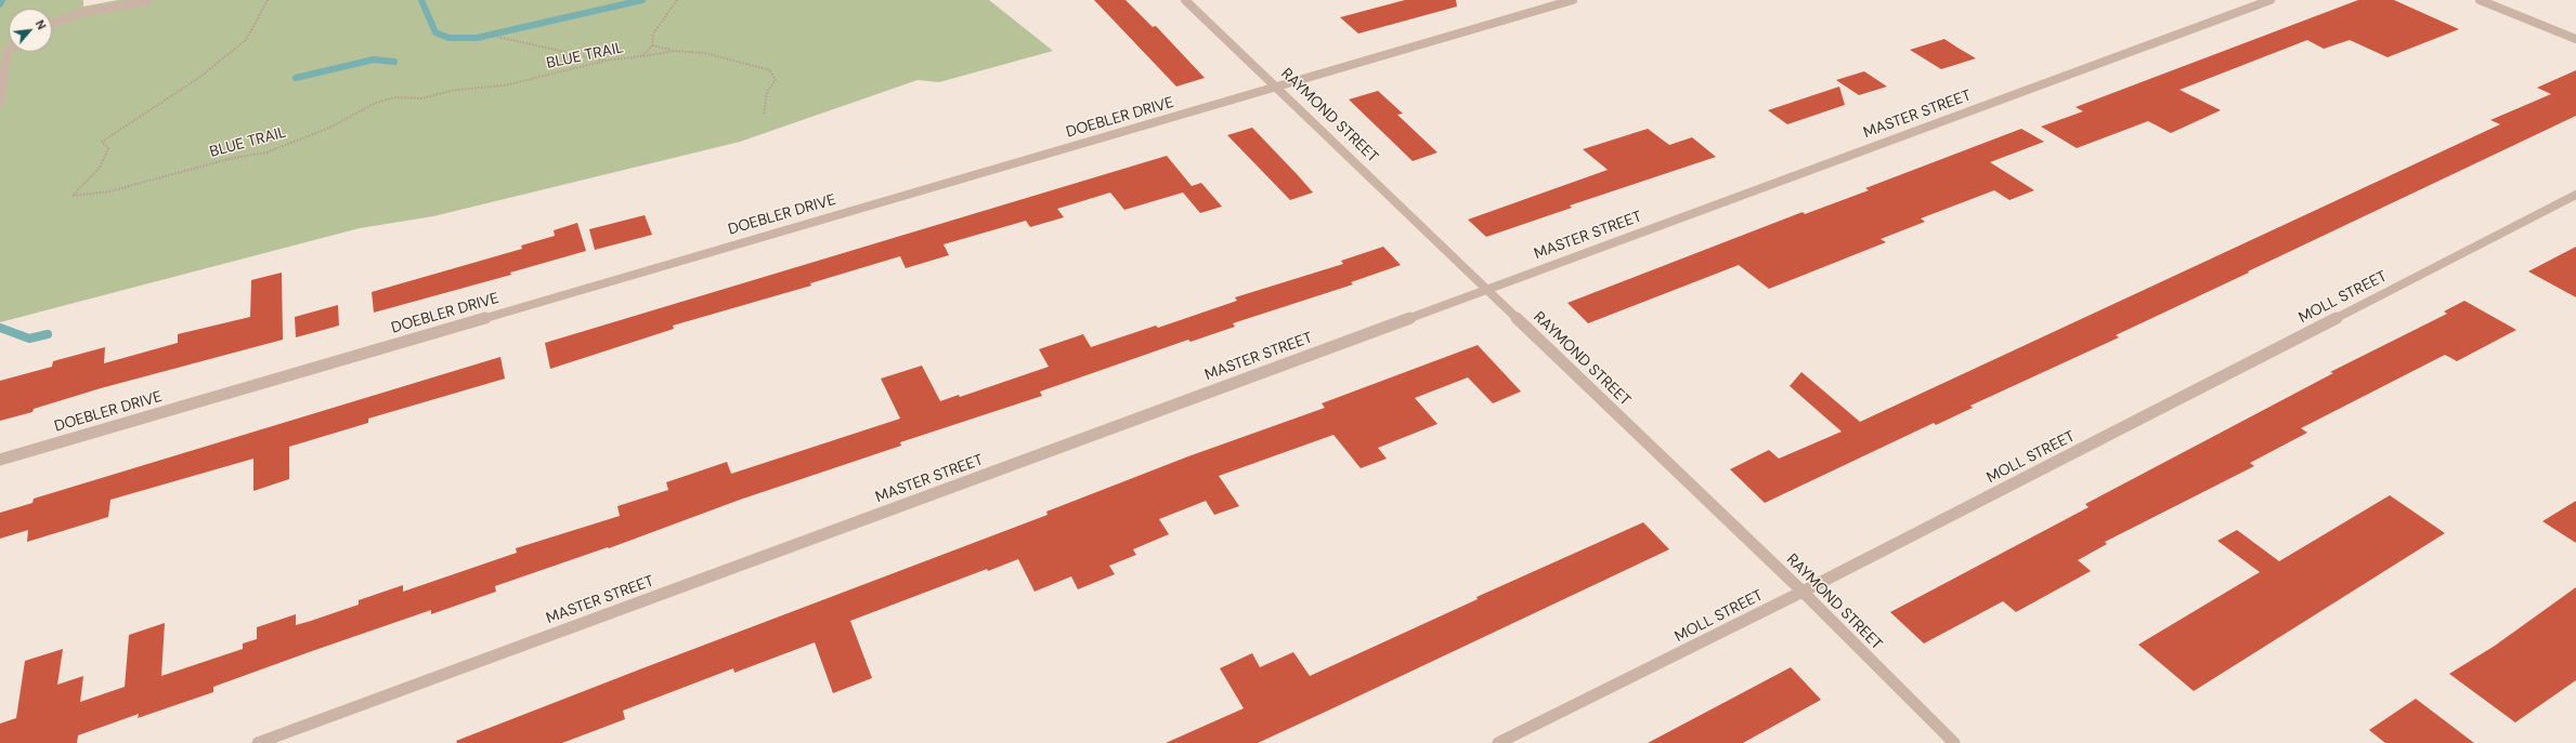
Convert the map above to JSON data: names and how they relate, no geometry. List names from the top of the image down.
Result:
{
  "streets": {
    "street": [
      "MASTER STREET",
      "RAYMOND STREET",
      "DOEBLER DRIVE",
      "MOLL STREET"
    ],
    "path": ["BLUE TRAIL"]
  },
  "crossings": [
    ["MASTER STREET", "RAYMOND STREET"],
    ["RAYMOND STREET", "DOEBLER DRIVE"],
    ["RAYMOND STREET", "MOLL STREET"]
  ],
  "north": "top right"
}
